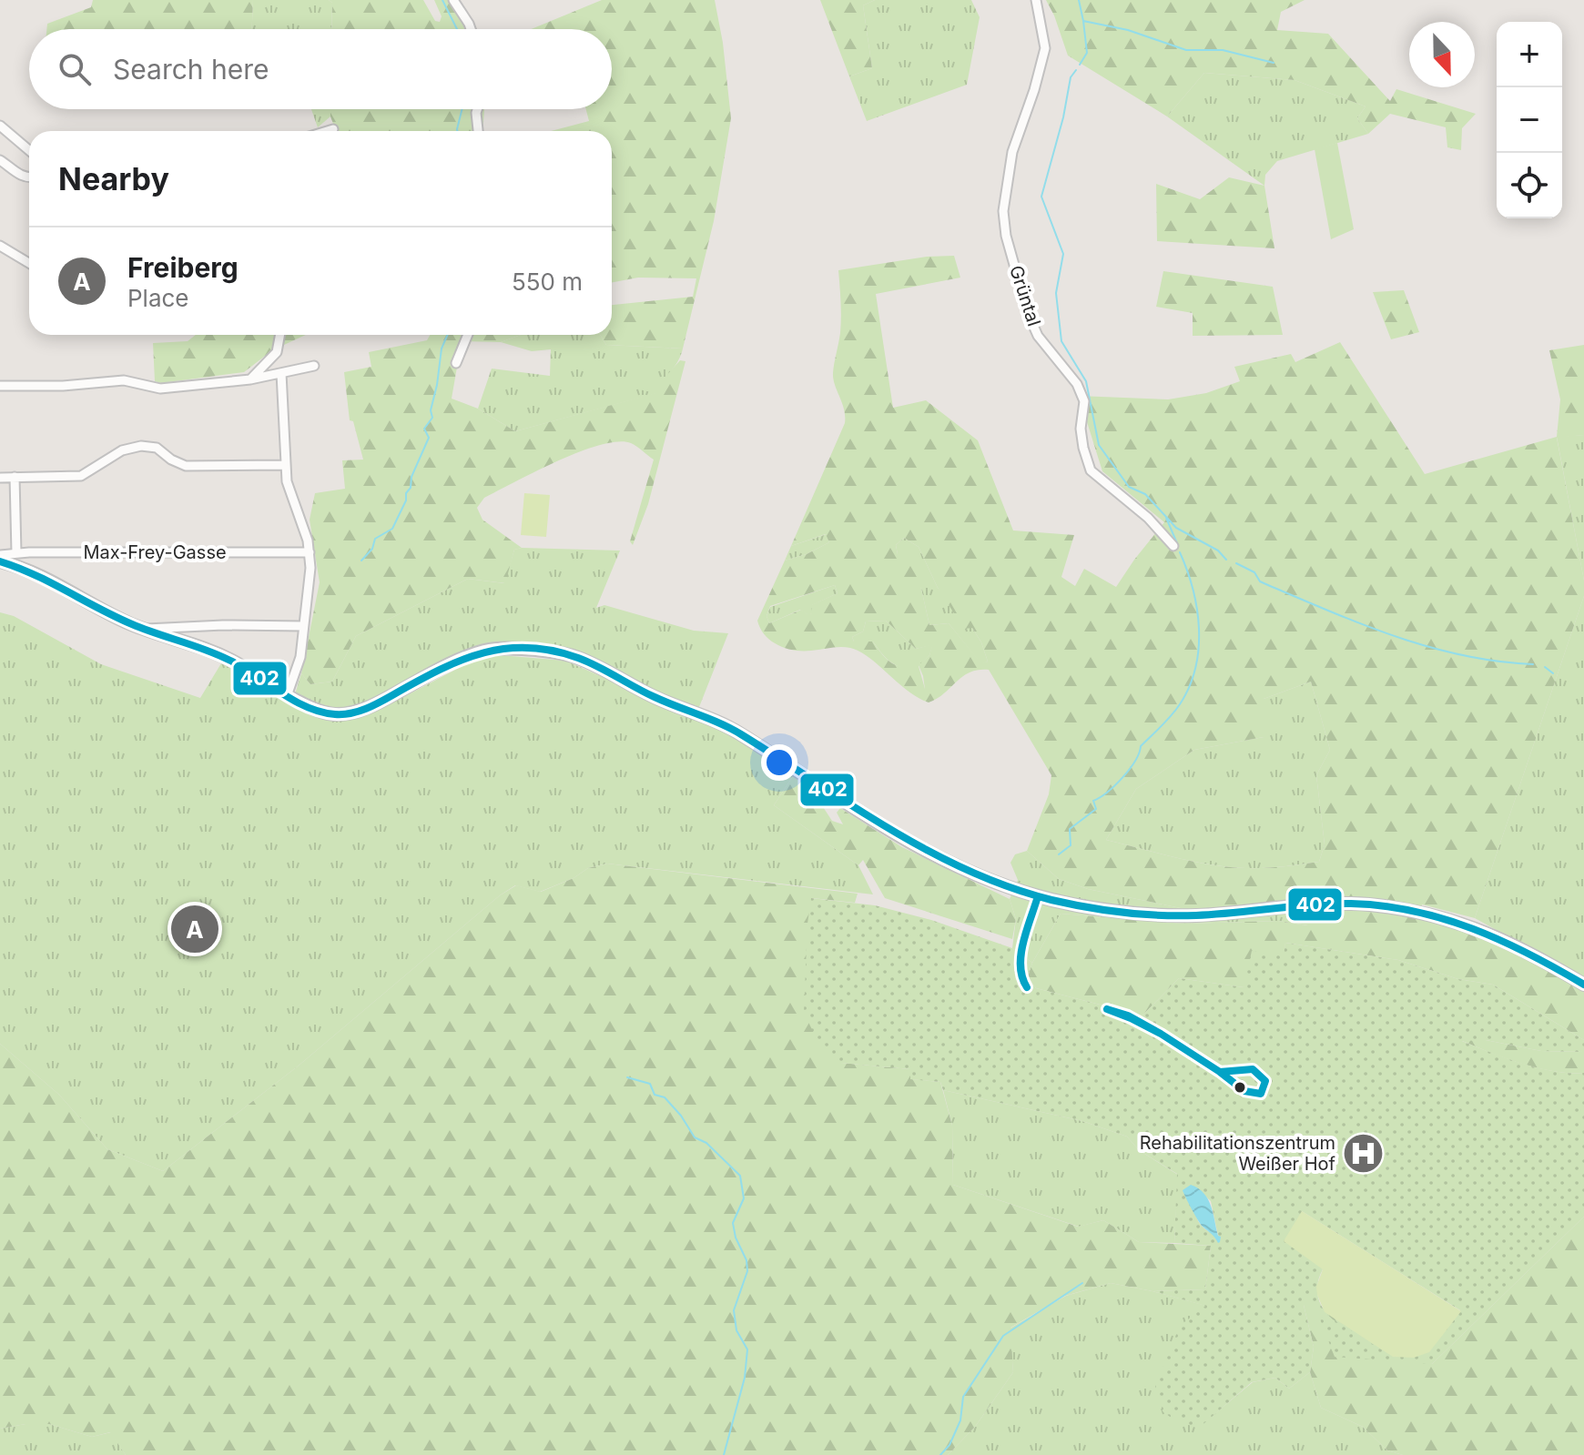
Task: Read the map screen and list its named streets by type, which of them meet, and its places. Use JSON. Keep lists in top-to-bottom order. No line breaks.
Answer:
{"streets":{"street":["Grüntal","Max-Frey-Gasse"]},"places":{"hospital":["Rehabilitationszentrum Weißer Hof"]},"lines":["transit line 402"],"north":"bottom","page":{"map_buttons":["+","−"],"search":"Search here","heading":"Nearby","list":[{"mark":"A","name":"Freiberg","note":"Place","value":"550 m"}],"pins":"A"}}
